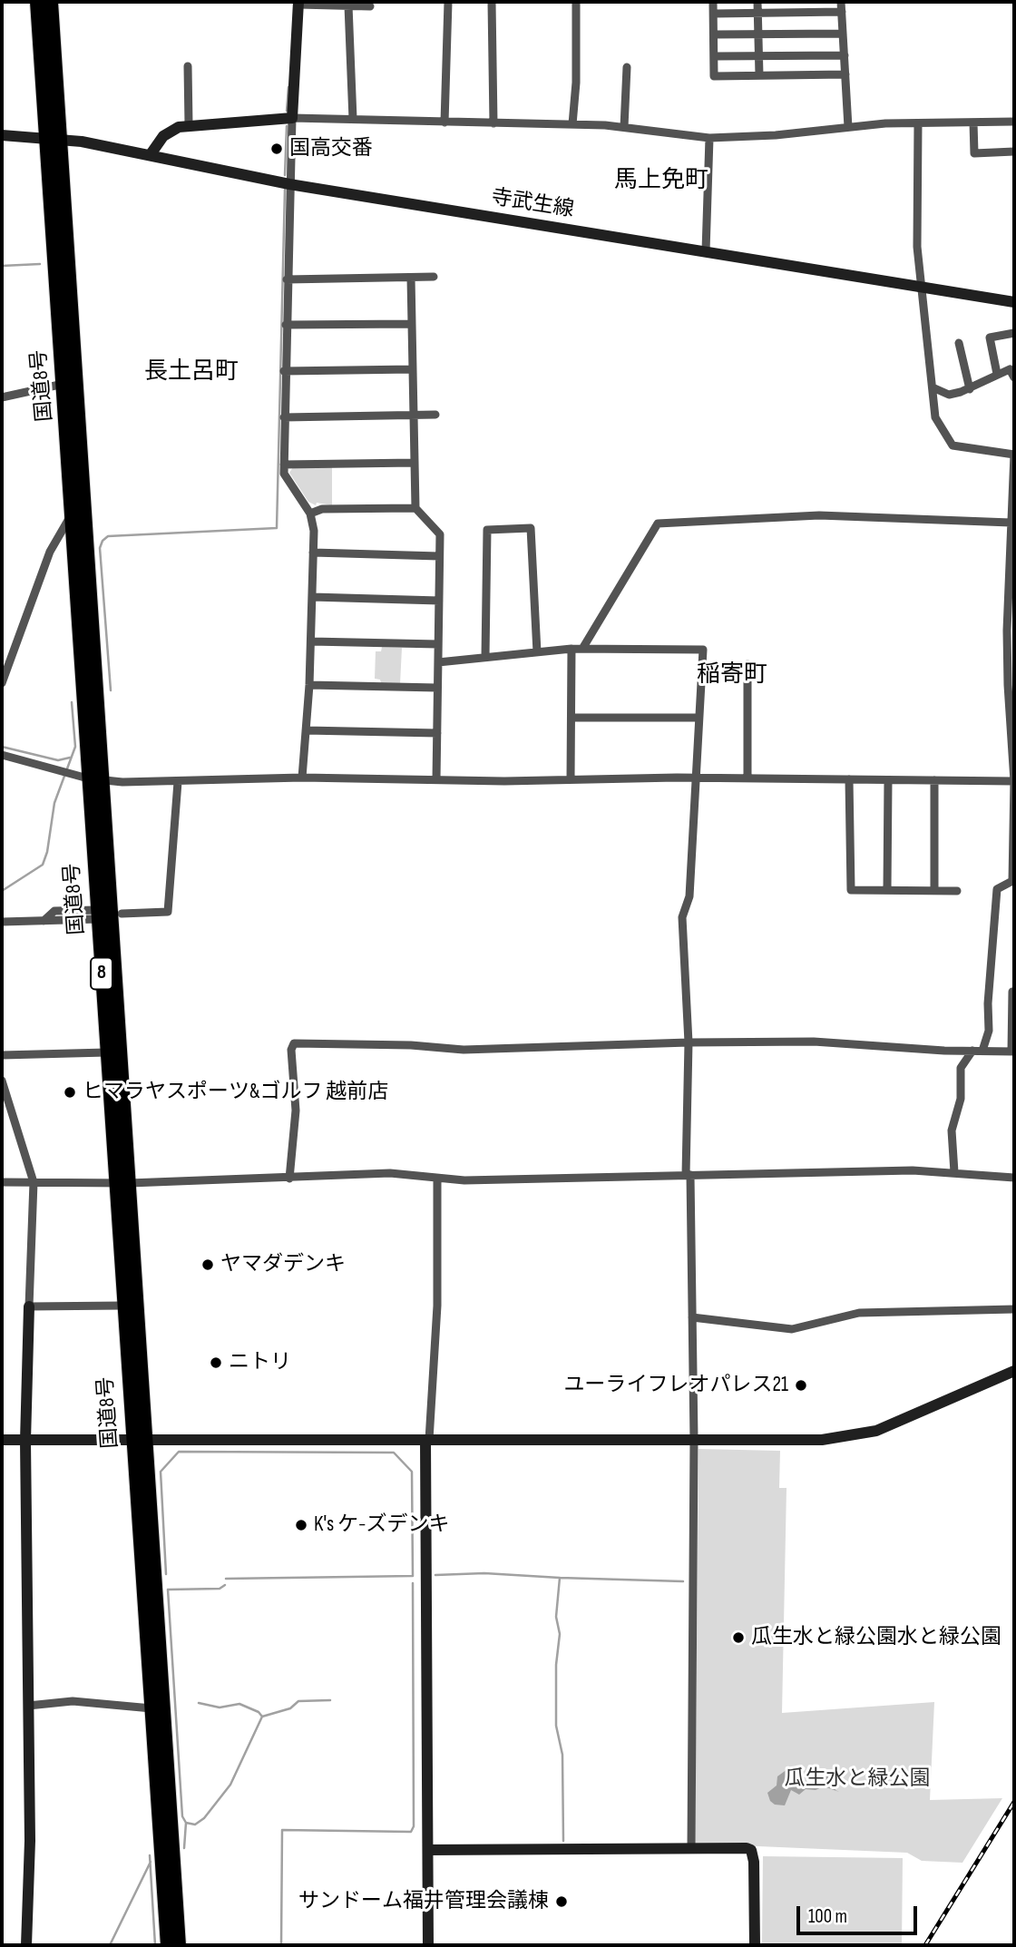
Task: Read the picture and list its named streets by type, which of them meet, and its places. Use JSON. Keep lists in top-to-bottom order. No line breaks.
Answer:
{"streets":{"highway":["国道8号","8"],"street":["寺武生線"]},"crossings":[["寺武生線","国道8号"]],"districts":["馬上免町","長土呂町","稲寄町"],"parks":["瓜生水と緑公園"],"places":["国高交番","ヒマラヤスポーツ&ゴルフ 越前店","ヤマダデンキ","ニトリ","ユーライフレオパレス21","K's ケ-ズデンキ","瓜生水と緑公園水と緑公園","サンドーム福井管理会議棟"],"scale_bar":"100 m"}
